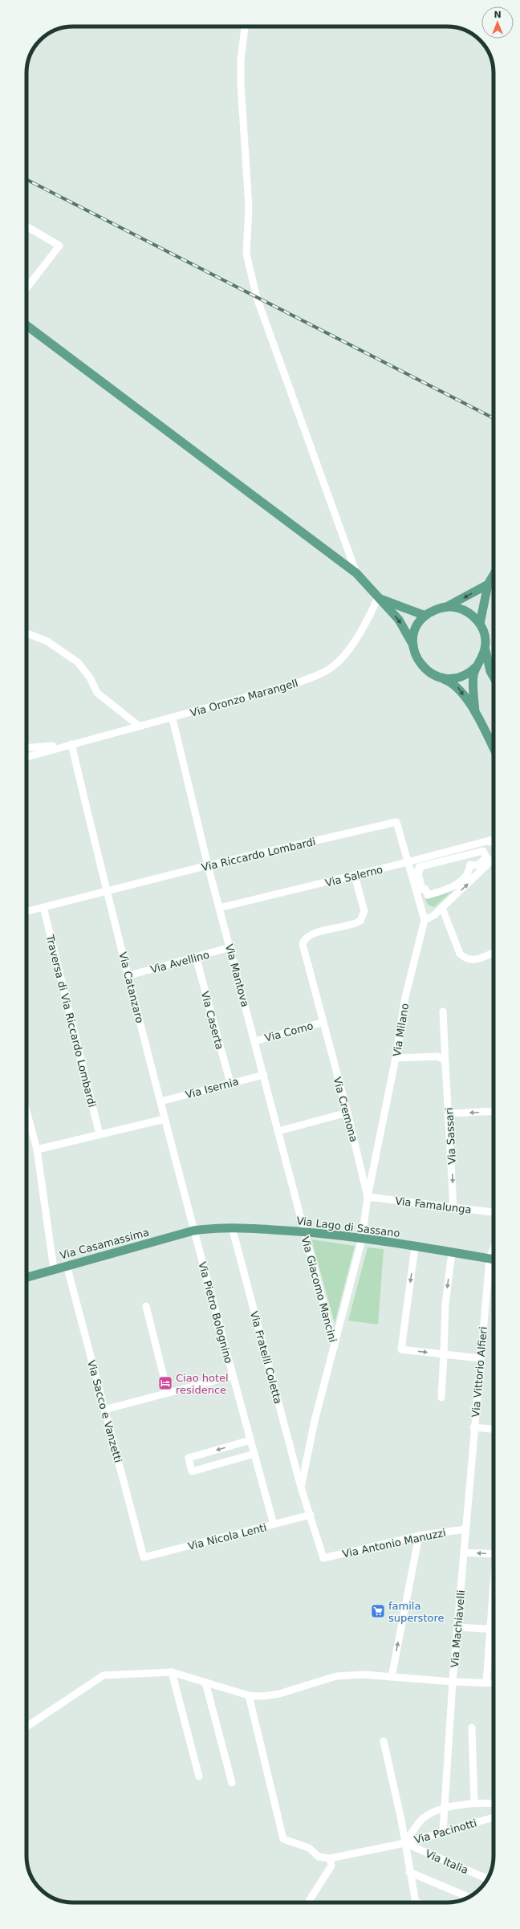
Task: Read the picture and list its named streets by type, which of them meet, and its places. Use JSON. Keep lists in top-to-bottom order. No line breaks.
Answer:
{"streets":{"main road":["Via Lago di Sassano","Via Casamassima"],"street":["Via Oronzo Marangell","Via Riccardo Lombardi","Via Salerno","Via Avellino","Via Mantova","Via Catanzaro","Via Caserta","Traversa di Via Riccardo Lombardi","Via Milano","Via Como","Via Isernia","Via Cremona","Via Sassari","Via Famalunga","Via Giacomo Mancini","Via Pietro Bolognino","Via Fratelli Coletta","Via Vittorio Alfieri","Via Sacco e Vanzetti","Via Nicola Lenti","Via Antonio Manuzzi","Via Machiavelli","Via Pacinotti","Via Italia"]},"crossings":[["Via Oronzo Marangell","Via Mantova"],["Via Oronzo Marangell","Via Catanzaro"],["Via Riccardo Lombardi","Via Salerno"],["Via Riccardo Lombardi","Via Mantova"],["Via Riccardo Lombardi","Via Catanzaro"],["Via Riccardo Lombardi","Traversa di Via Riccardo Lombardi"],["Via Riccardo Lombardi","Via Milano"],["Via Salerno","Via Mantova"],["Via Salerno","Via Cremona"],["Via Avellino","Via Mantova"],["Via Avellino","Via Catanzaro"],["Via Avellino","Via Caserta"],["Via Mantova","Via Como"],["Via Mantova","Via Isernia"],["Via Mantova","Via Lago di Sassano"],["Via Mantova","Via Giacomo Mancini"],["Via Catanzaro","Via Isernia"],["Via Catanzaro","Via Lago di Sassano"],["Via Catanzaro","Via Casamassima"],["Via Catanzaro","Via Pietro Bolognino"],["Via Caserta","Via Isernia"],["Via Milano","Via Cremona"],["Via Milano","Via Famalunga"],["Via Milano","Via Lago di Sassano"],["Via Milano","Via Giacomo Mancini"],["Via Milano","Via Fratelli Coletta"],["Via Como","Via Cremona"],["Via Cremona","Via Famalunga"],["Via Sassari","Via Famalunga"],["Via Lago di Sassano","Via Casamassima"],["Via Lago di Sassano","Via Giacomo Mancini"],["Via Lago di Sassano","Via Pietro Bolognino"],["Via Lago di Sassano","Via Fratelli Coletta"],["Via Casamassima","Via Pietro Bolognino"],["Via Casamassima","Via Sacco e Vanzetti"],["Via Pietro Bolognino","Via Nicola Lenti"],["Via Fratelli Coletta","Via Nicola Lenti"],["Via Fratelli Coletta","Via Antonio Manuzzi"],["Via Vittorio Alfieri","Via Machiavelli"],["Via Sacco e Vanzetti","Via Nicola Lenti"],["Via Antonio Manuzzi","Via Machiavelli"],["Via Machiavelli","Via Pacinotti"],["Via Pacinotti","Via Italia"]],"one_way":["Via Sassari"],"places":{"hotel":["Ciao hotel residence"],"supermarket":["famila superstore"]},"north":"top"}
